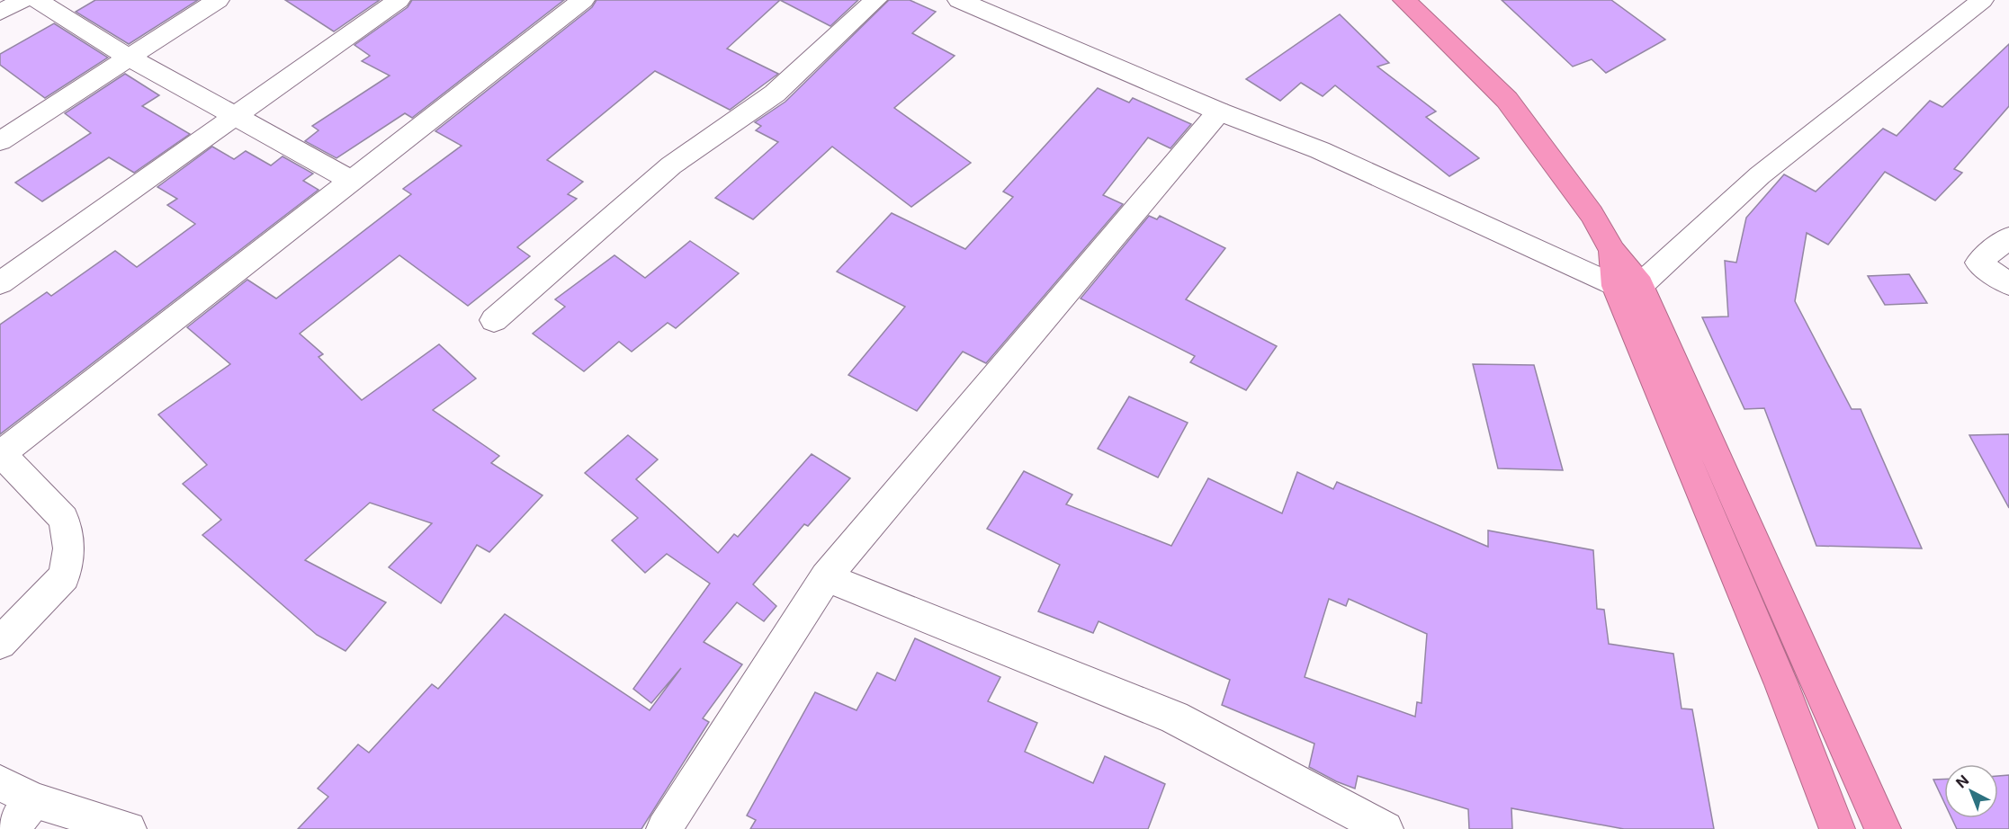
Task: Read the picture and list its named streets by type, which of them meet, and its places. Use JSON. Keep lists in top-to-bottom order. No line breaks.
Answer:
{"north":"top left"}
